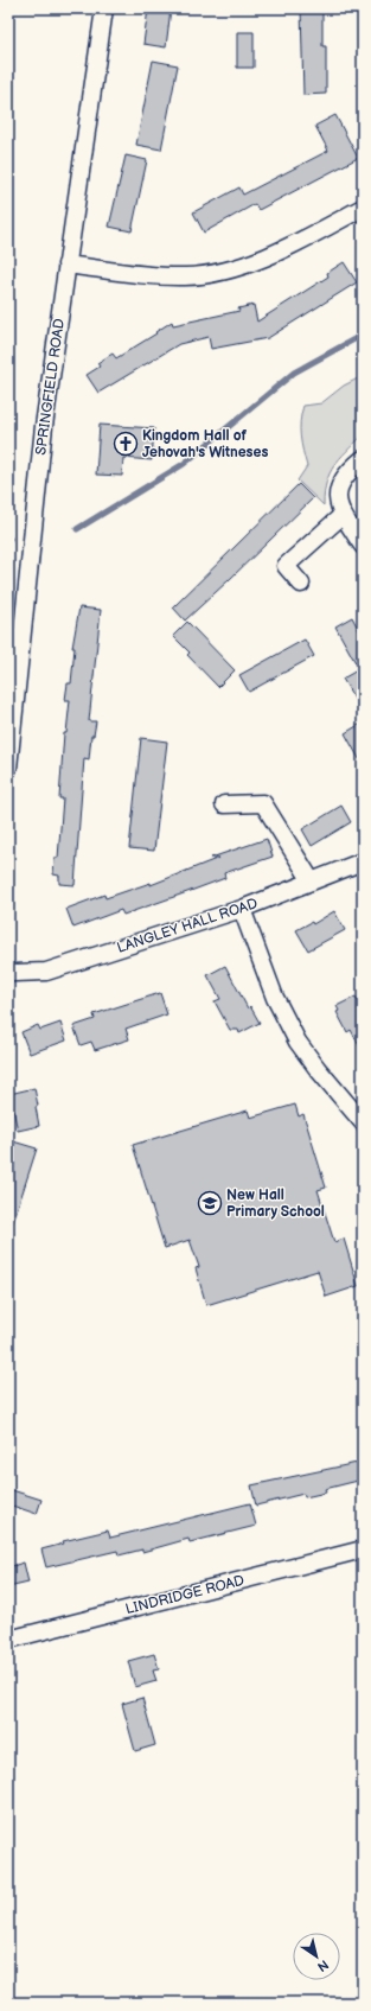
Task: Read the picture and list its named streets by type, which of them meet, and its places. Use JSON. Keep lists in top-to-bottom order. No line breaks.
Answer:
{"streets":{"street":["SPRINGFIELD ROAD","LANGLEY HALL ROAD","LINDRIDGE ROAD"]},"places":{"church":["Kingdom Hall of Jehovah's Witneses"],"school or university":["New Hall Primary School"]},"north":"bottom right"}
